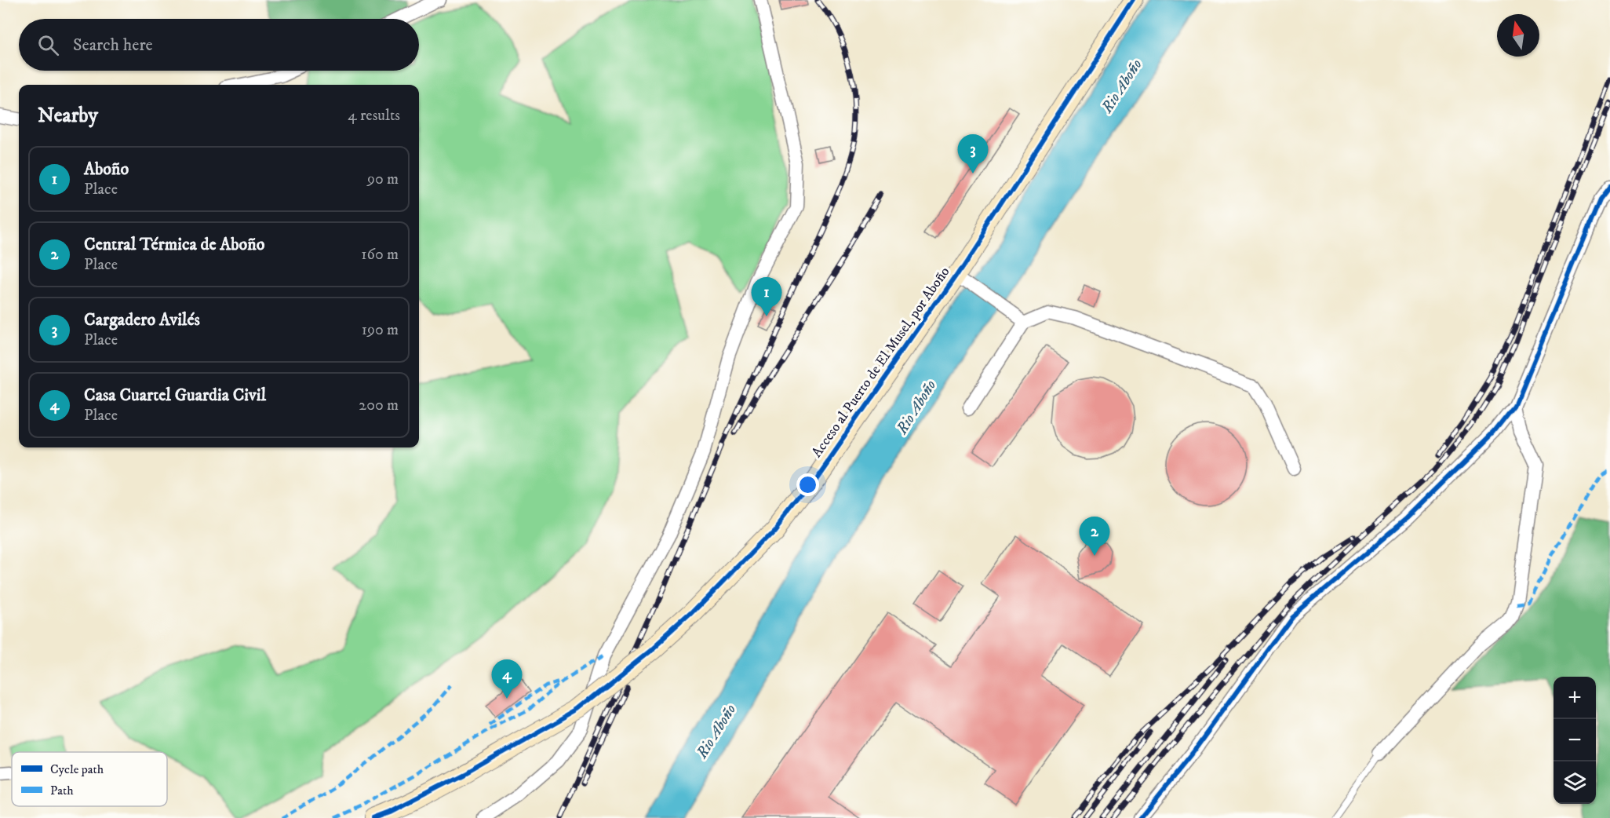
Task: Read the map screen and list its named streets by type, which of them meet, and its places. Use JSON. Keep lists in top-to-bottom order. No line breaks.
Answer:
{"streets":{"street":["Acceso al Puerto de El Musel, por Aboño"]},"water":["Rio Aboño"],"legend":["Cycle path","Path"],"north":"top","page":{"search":"Search here","heading":["Nearby","4 results"],"pins":["3","1","2","4"],"list":[{"mark":"1","name":"Aboño","note":"Place","value":"90 m"},{"mark":"2","name":"Central Térmica de Aboño","note":"Place","value":"160 m"},{"mark":"3","name":"Cargadero Avilés","note":"Place","value":"190 m"},{"mark":"4","name":"Casa Cuartel Guardia Civil","note":"Place","value":"200 m"}],"map_buttons":["+","−"]}}
